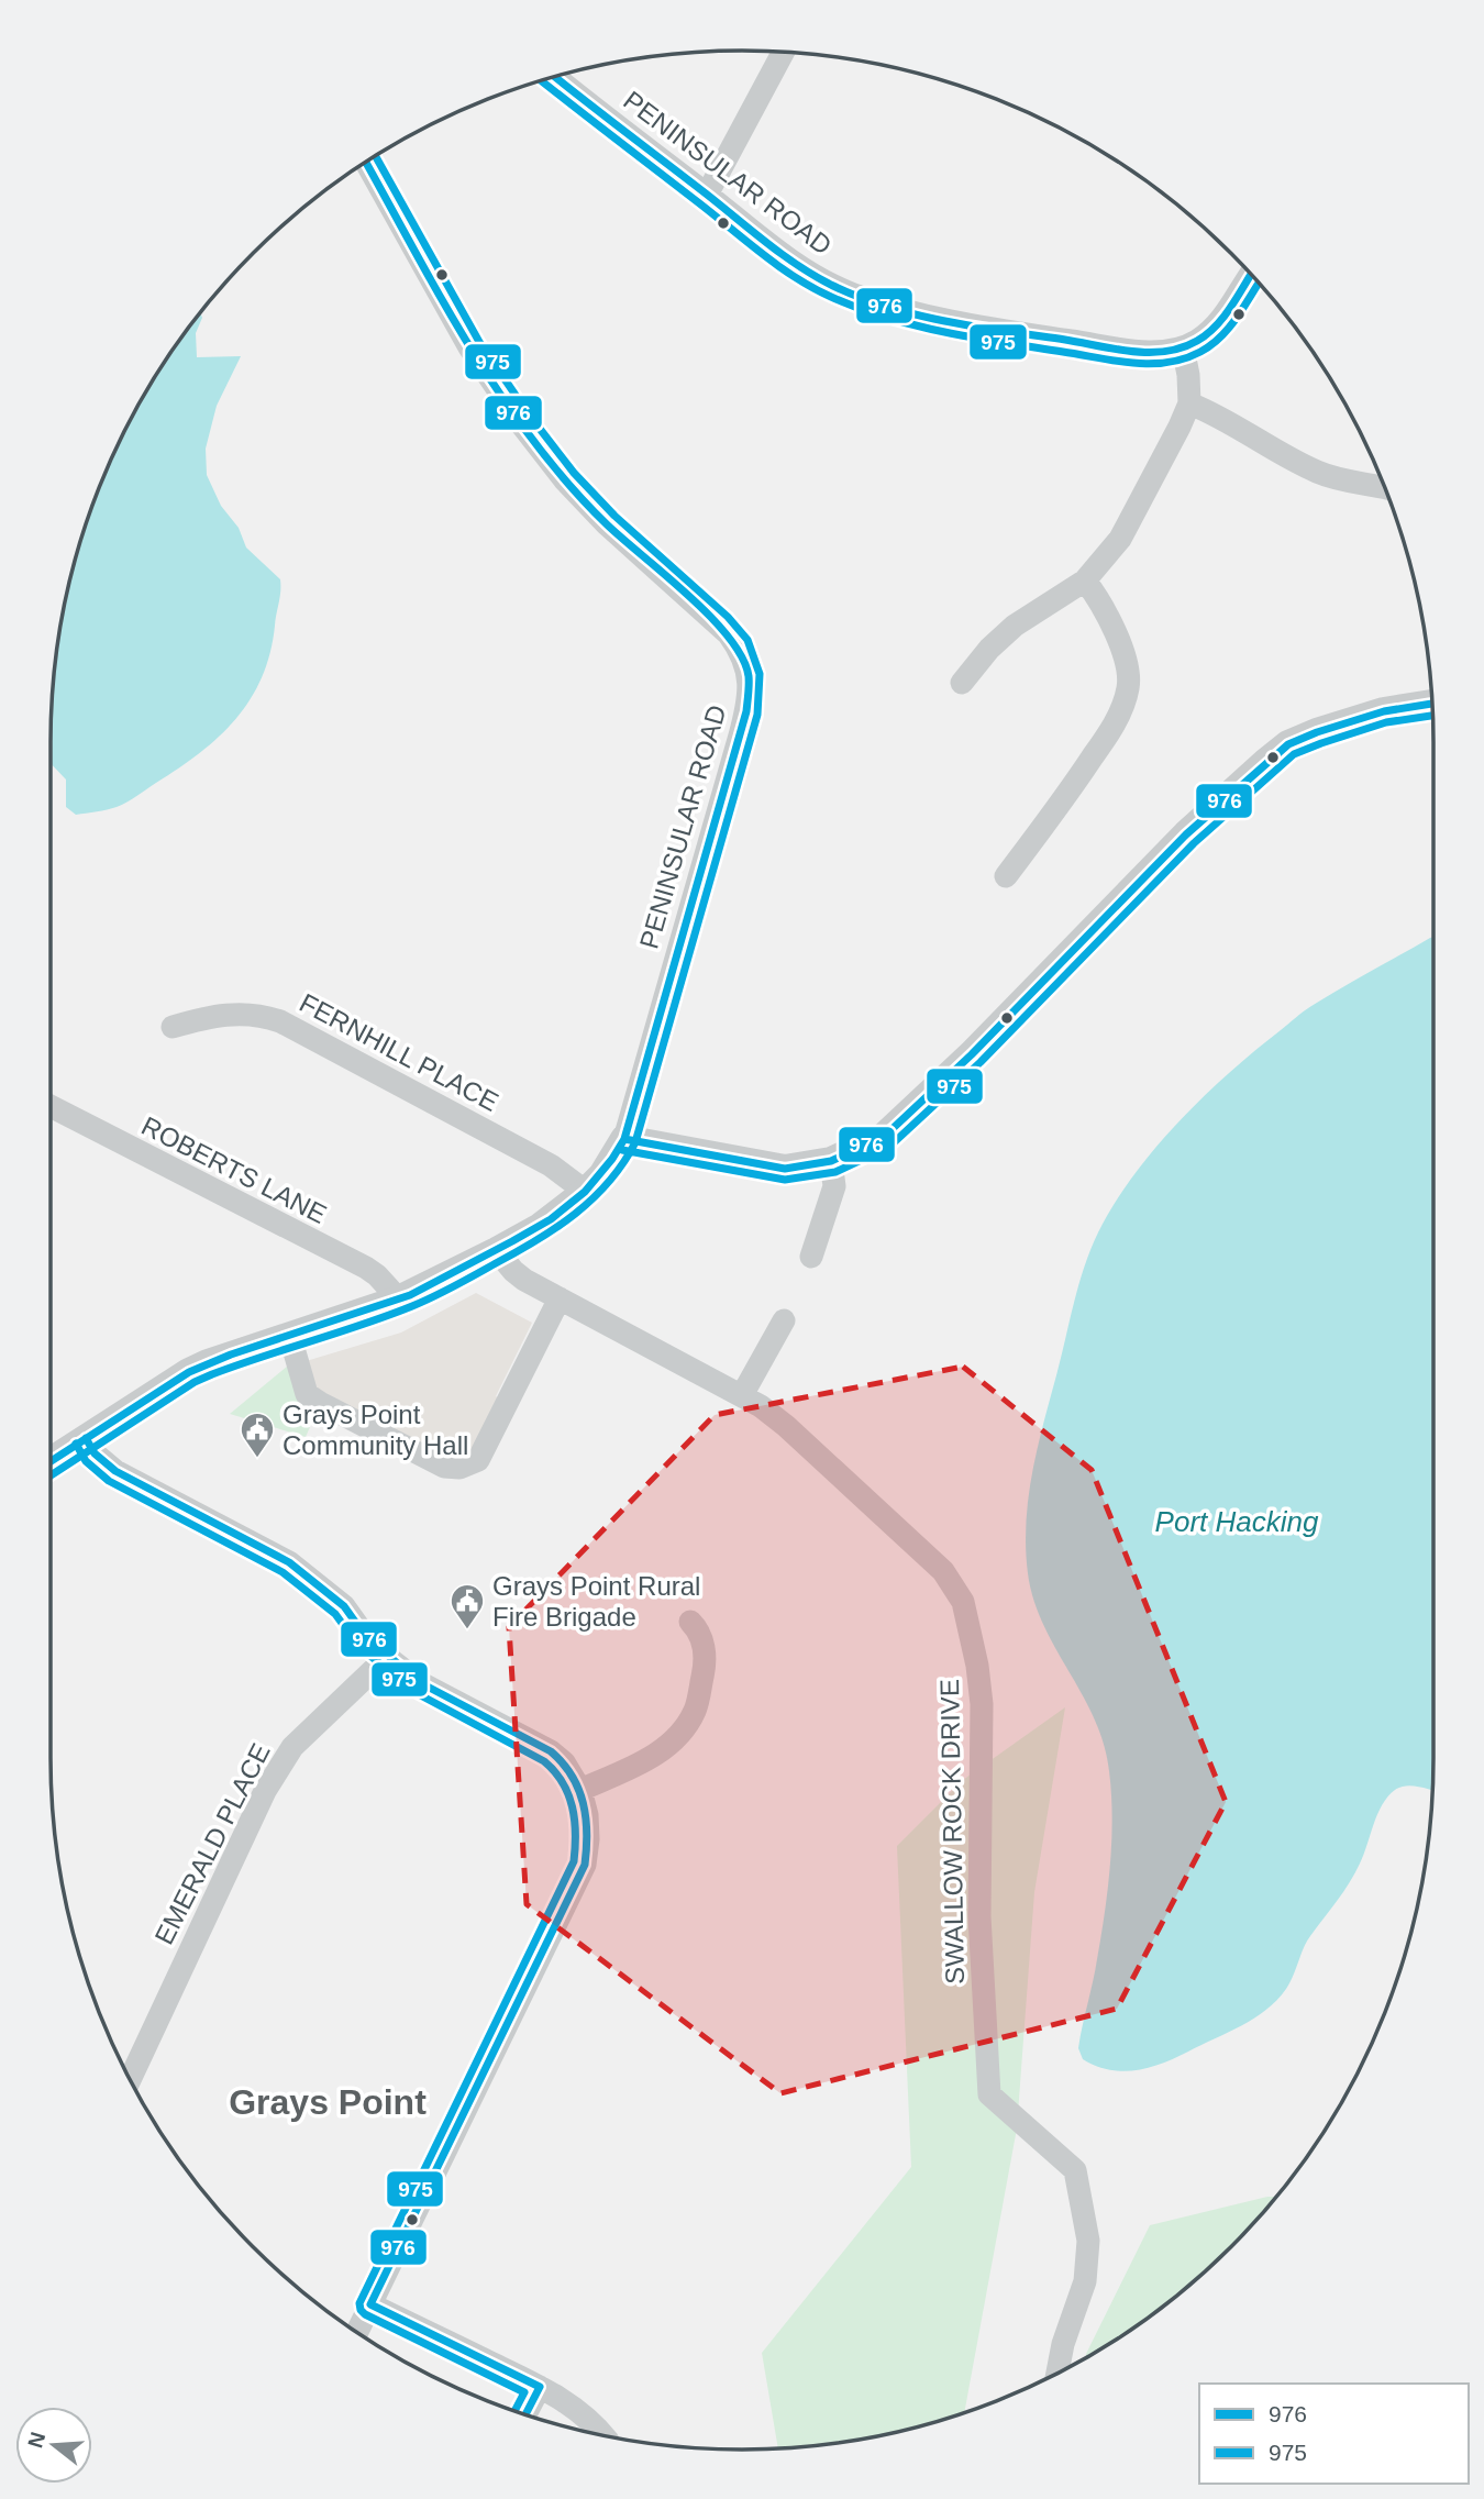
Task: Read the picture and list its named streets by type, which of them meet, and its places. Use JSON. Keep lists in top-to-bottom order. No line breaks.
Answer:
{"streets":{"street":["PENINSULAR ROAD","FERNHILL PLACE","ROBERTS LANE","SWALLOW ROCK DRIVE","EMERALD PLACE"]},"districts":["Grays Point"],"water":["Port Hacking"],"places":{"public building":["Grays Point Community Hall","Grays Point Rural Fire Brigade"]},"lines":["transit line 976","transit line 975"],"legend":["976","975"],"north":"left"}
